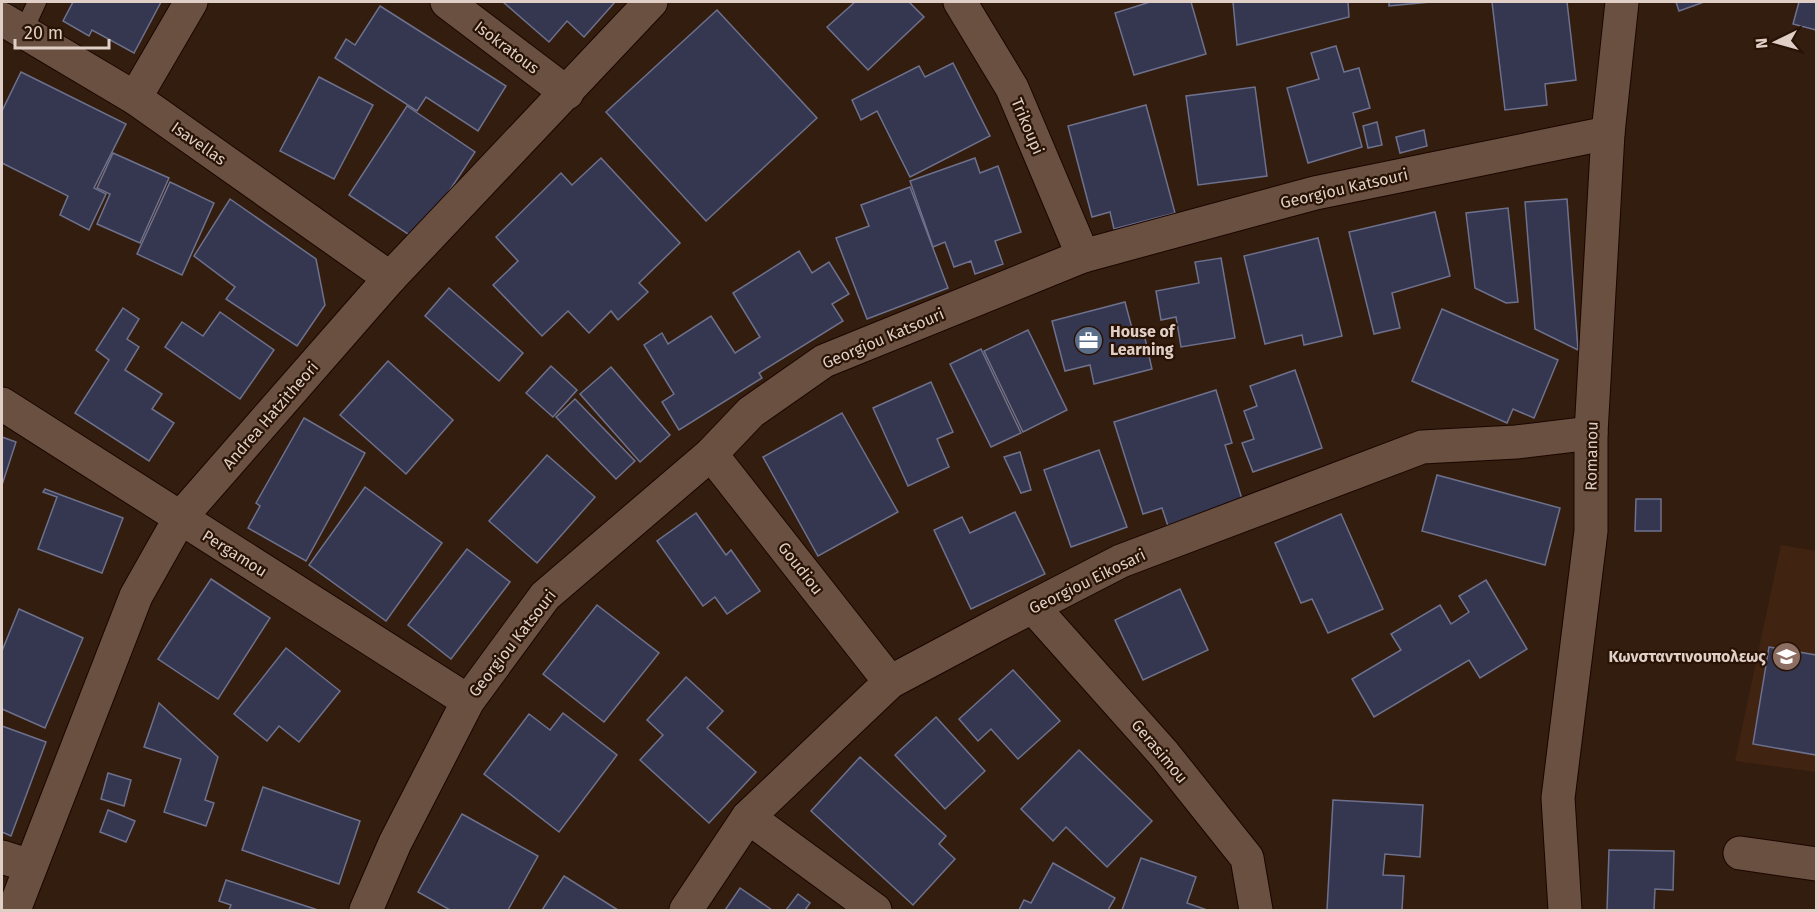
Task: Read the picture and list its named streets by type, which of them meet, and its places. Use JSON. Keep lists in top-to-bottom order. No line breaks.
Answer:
{"streets":{"street":["Isokratous","Trikoupi","Isavellas","Georgiou Katsouri","Andrea Hatzitheori","Romanou","Pergamou","Goudiou","Georgiou Eikosari","Gerasimou"]},"crossings":[["Isokratous","Andrea Hatzitheori"],["Trikoupi","Georgiou Katsouri"],["Isavellas","Andrea Hatzitheori"],["Georgiou Katsouri","Romanou"],["Georgiou Katsouri","Pergamou"],["Georgiou Katsouri","Goudiou"],["Andrea Hatzitheori","Pergamou"],["Romanou","Georgiou Eikosari"],["Goudiou","Georgiou Eikosari"],["Georgiou Eikosari","Gerasimou"]],"places":{"office":["House of Learning"],"school or university":["Κωνσταντινουπολεως"]},"scale_bar":"20 m","north":"left"}
